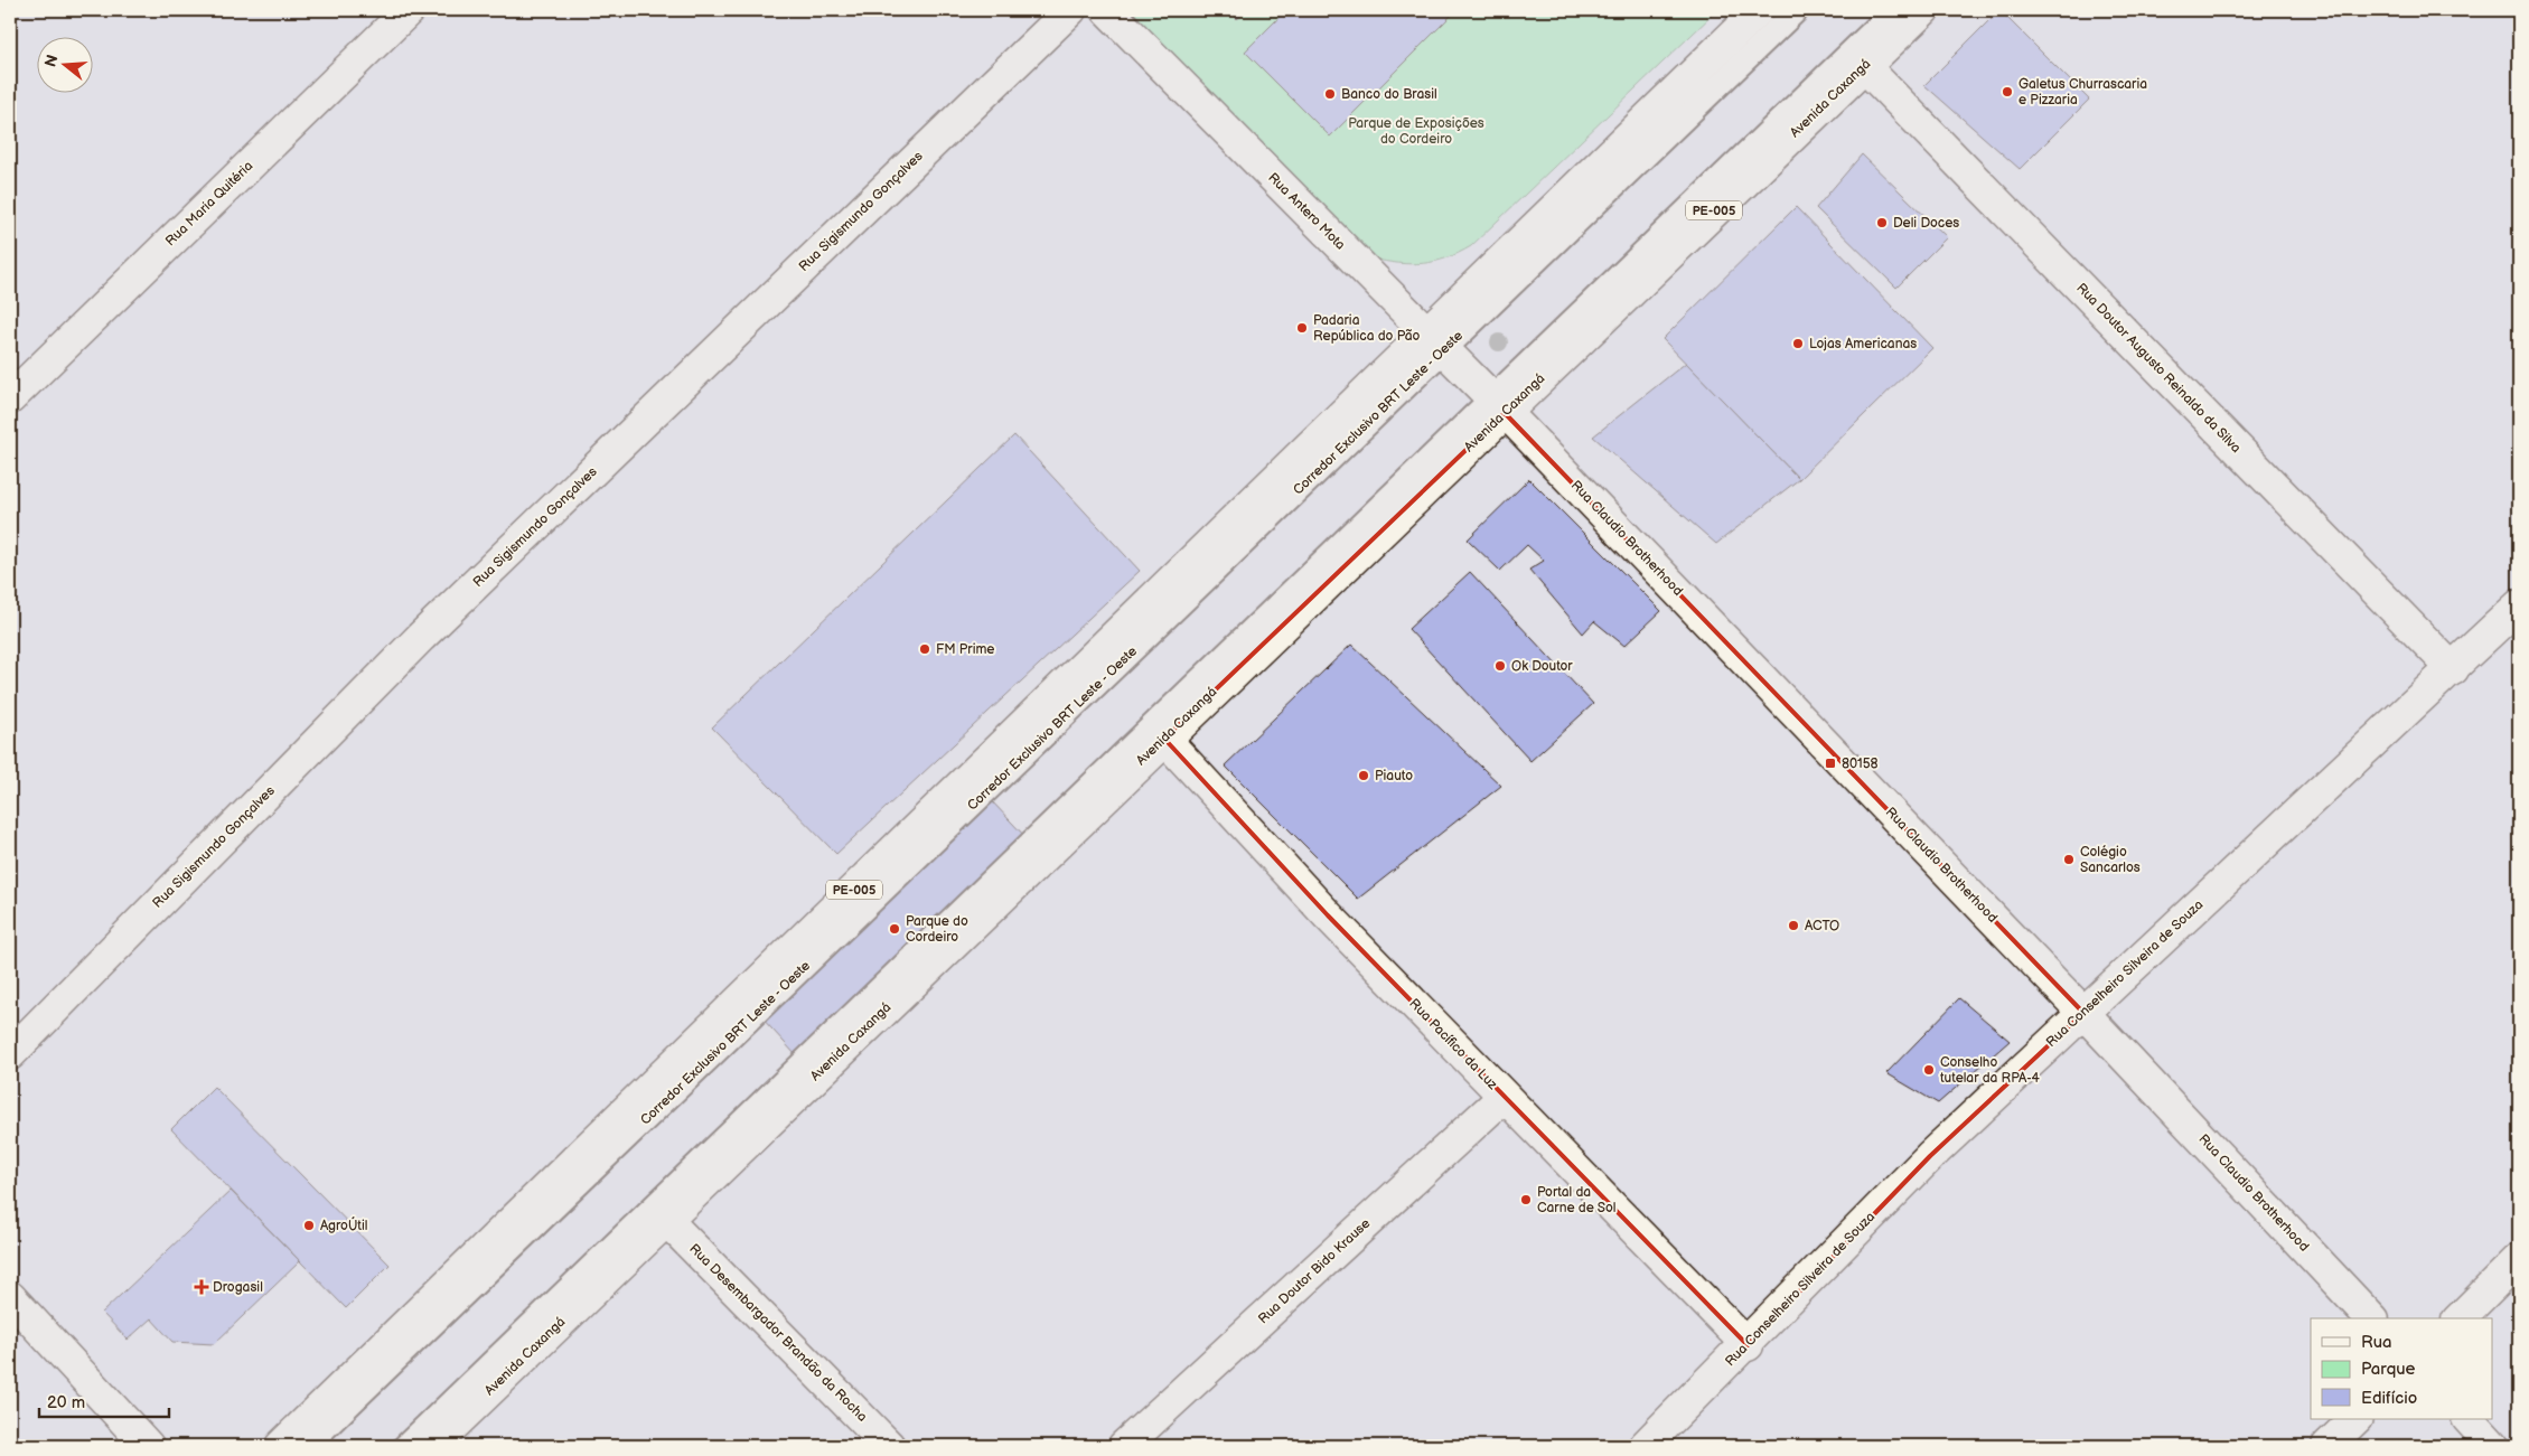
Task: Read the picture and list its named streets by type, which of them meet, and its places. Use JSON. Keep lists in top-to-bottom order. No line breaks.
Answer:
{"streets":{"street":["Avenida Caxangá","Rua Maria Quitéria","PE-005","Rua Sigismundo Gonçalves","Rua Antero Mota","Rua Doutor Augusto Reinaldo da Silva","Rua Claudio Brotherhood","Rua Conselheiro Silveira de Souza","Rua Pacífico da Luz","Rua Doutor Bido Krause","Rua Desembargador Brandão da Rocha"],"lane":["Corredor Exclusivo BRT Leste - Oeste"]},"crossings":[["Avenida Caxangá","Rua Antero Mota"],["Avenida Caxangá","Rua Doutor Augusto Reinaldo da Silva"],["Avenida Caxangá","Rua Claudio Brotherhood"],["Avenida Caxangá","Rua Pacífico da Luz"],["Avenida Caxangá","Rua Desembargador Brandão da Rocha"],["PE-005","Rua Antero Mota"],["PE-005","Corredor Exclusivo BRT Leste - Oeste"],["Rua Antero Mota","Corredor Exclusivo BRT Leste - Oeste"],["Rua Antero Mota","Rua Claudio Brotherhood"],["Rua Doutor Augusto Reinaldo da Silva","Rua Conselheiro Silveira de Souza"],["Rua Claudio Brotherhood","Rua Conselheiro Silveira de Souza"],["Rua Conselheiro Silveira de Souza","Rua Pacífico da Luz"],["Rua Pacífico da Luz","Rua Doutor Bido Krause"]],"parks":["Parque de Exposições do Cordeiro"],"places":{"other":["Galetus Churrascaria e Pizzaria","Banco do Brasil","Deli Doces","Padaria República do Pão","Lojas Americanas","FM Prime","Ok Doutor","Piauto","Colégio Sancarlos","ACTO","Parque do Cordeiro","Conselho tutelar da RPA-4","Portal da Carne de Sol","AgroÚtil"],"transit":["80158"],"health":["Drogasil"]},"legend":["Rua","Parque","Edifício"],"scale_bar":"20 m","north":"left"}
